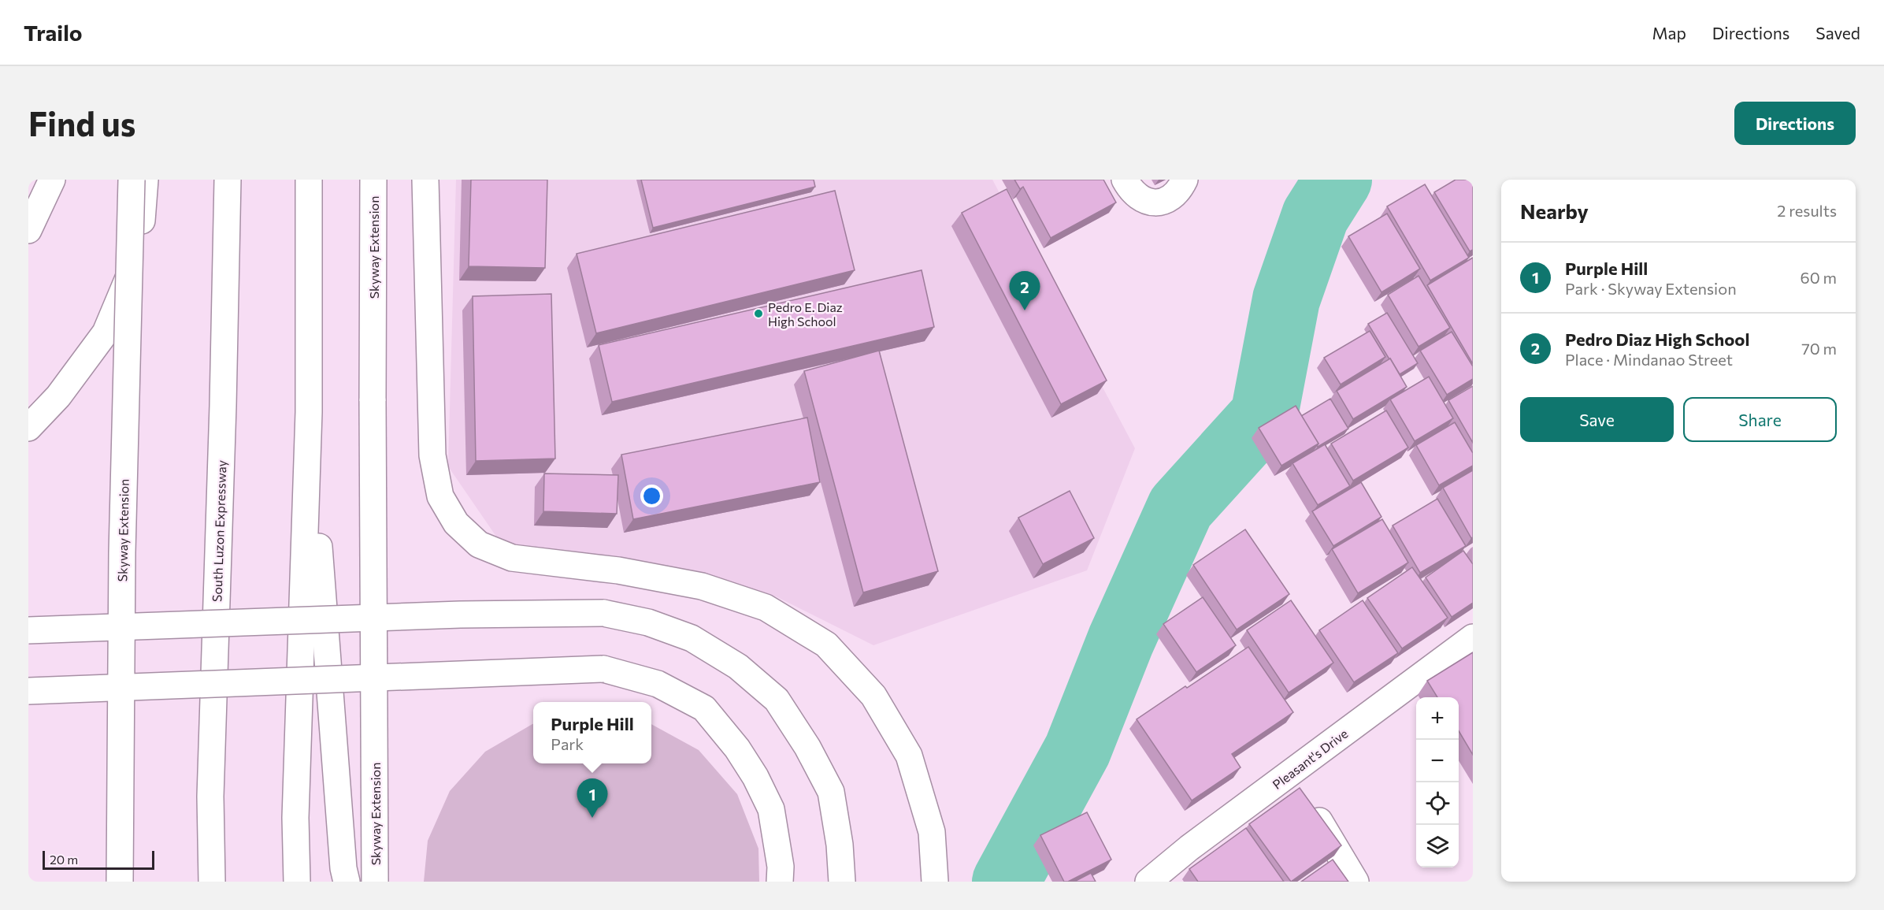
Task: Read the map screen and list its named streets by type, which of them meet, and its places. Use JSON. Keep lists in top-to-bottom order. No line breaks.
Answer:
{"streets":{"main road":["Skyway Extension","South Luzon Expressway","Pleasant's Drive"]},"places":["Pedro E. Diaz High School"],"scale_bar":"20 m","page":{"header":"Trailo","nav":["Map","Directions","Saved"],"buttons":["Directions",["Save","Share"]],"title":"Find us","heading":["Nearby","2 results"],"list":[{"mark":"1","name":"Purple Hill","note":"Park · Skyway Extension","value":"60 m"},{"mark":"2","name":"Pedro Diaz High School","note":"Place · Mindanao Street","value":"70 m"}],"pins":["2","1"],"map_buttons":["+","−"],"popup":["Purple Hill","Park"],"scale":"20 m"}}
